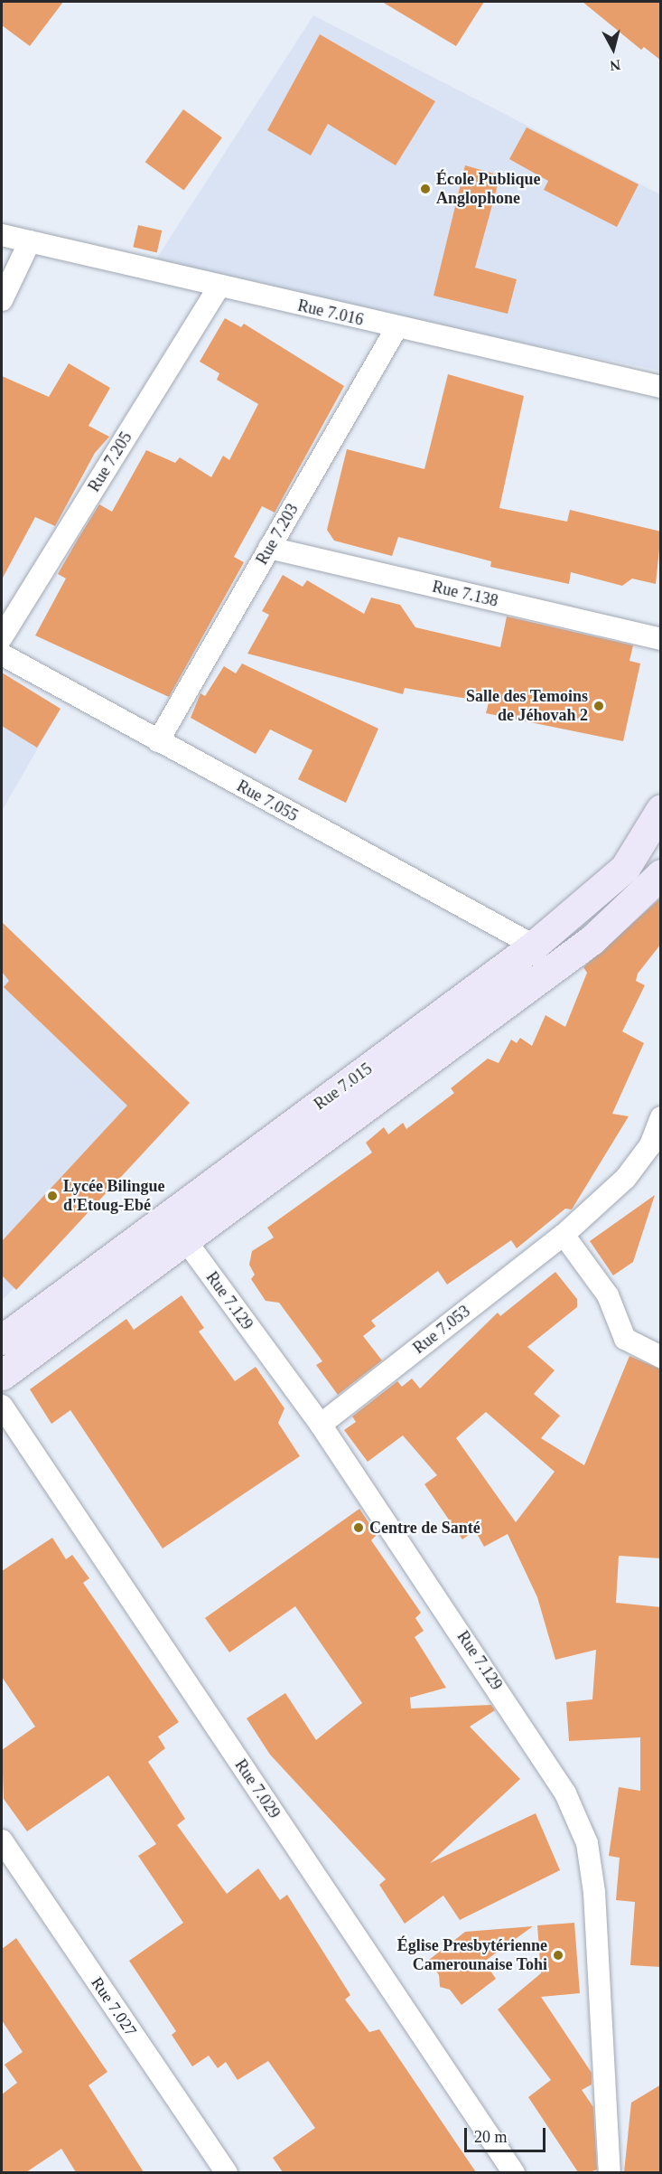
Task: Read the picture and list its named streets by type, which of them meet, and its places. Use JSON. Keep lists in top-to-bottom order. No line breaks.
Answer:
{"streets":{"main road":["Rue 7.015"],"street":["Rue 7.016","Rue 7.205","Rue 7.203","Rue 7.138","Rue 7.055","Rue 7.129","Rue 7.053","Rue 7.029","Rue 7.027"]},"crossings":[["Rue 7.016","Rue 7.205"],["Rue 7.016","Rue 7.203"],["Rue 7.203","Rue 7.138"],["Rue 7.203","Rue 7.055"],["Rue 7.055","Rue 7.015"],["Rue 7.015","Rue 7.129"],["Rue 7.129","Rue 7.053"]],"places":["École Publique Anglophone","Salle des Temoins de Jéhovah 2","Lycée Bilingue d'Etoug-Ebé","Centre de Santé","Église Presbytérienne Camerounaise Tohi"],"scale_bar":"20 m","north":"bottom"}
